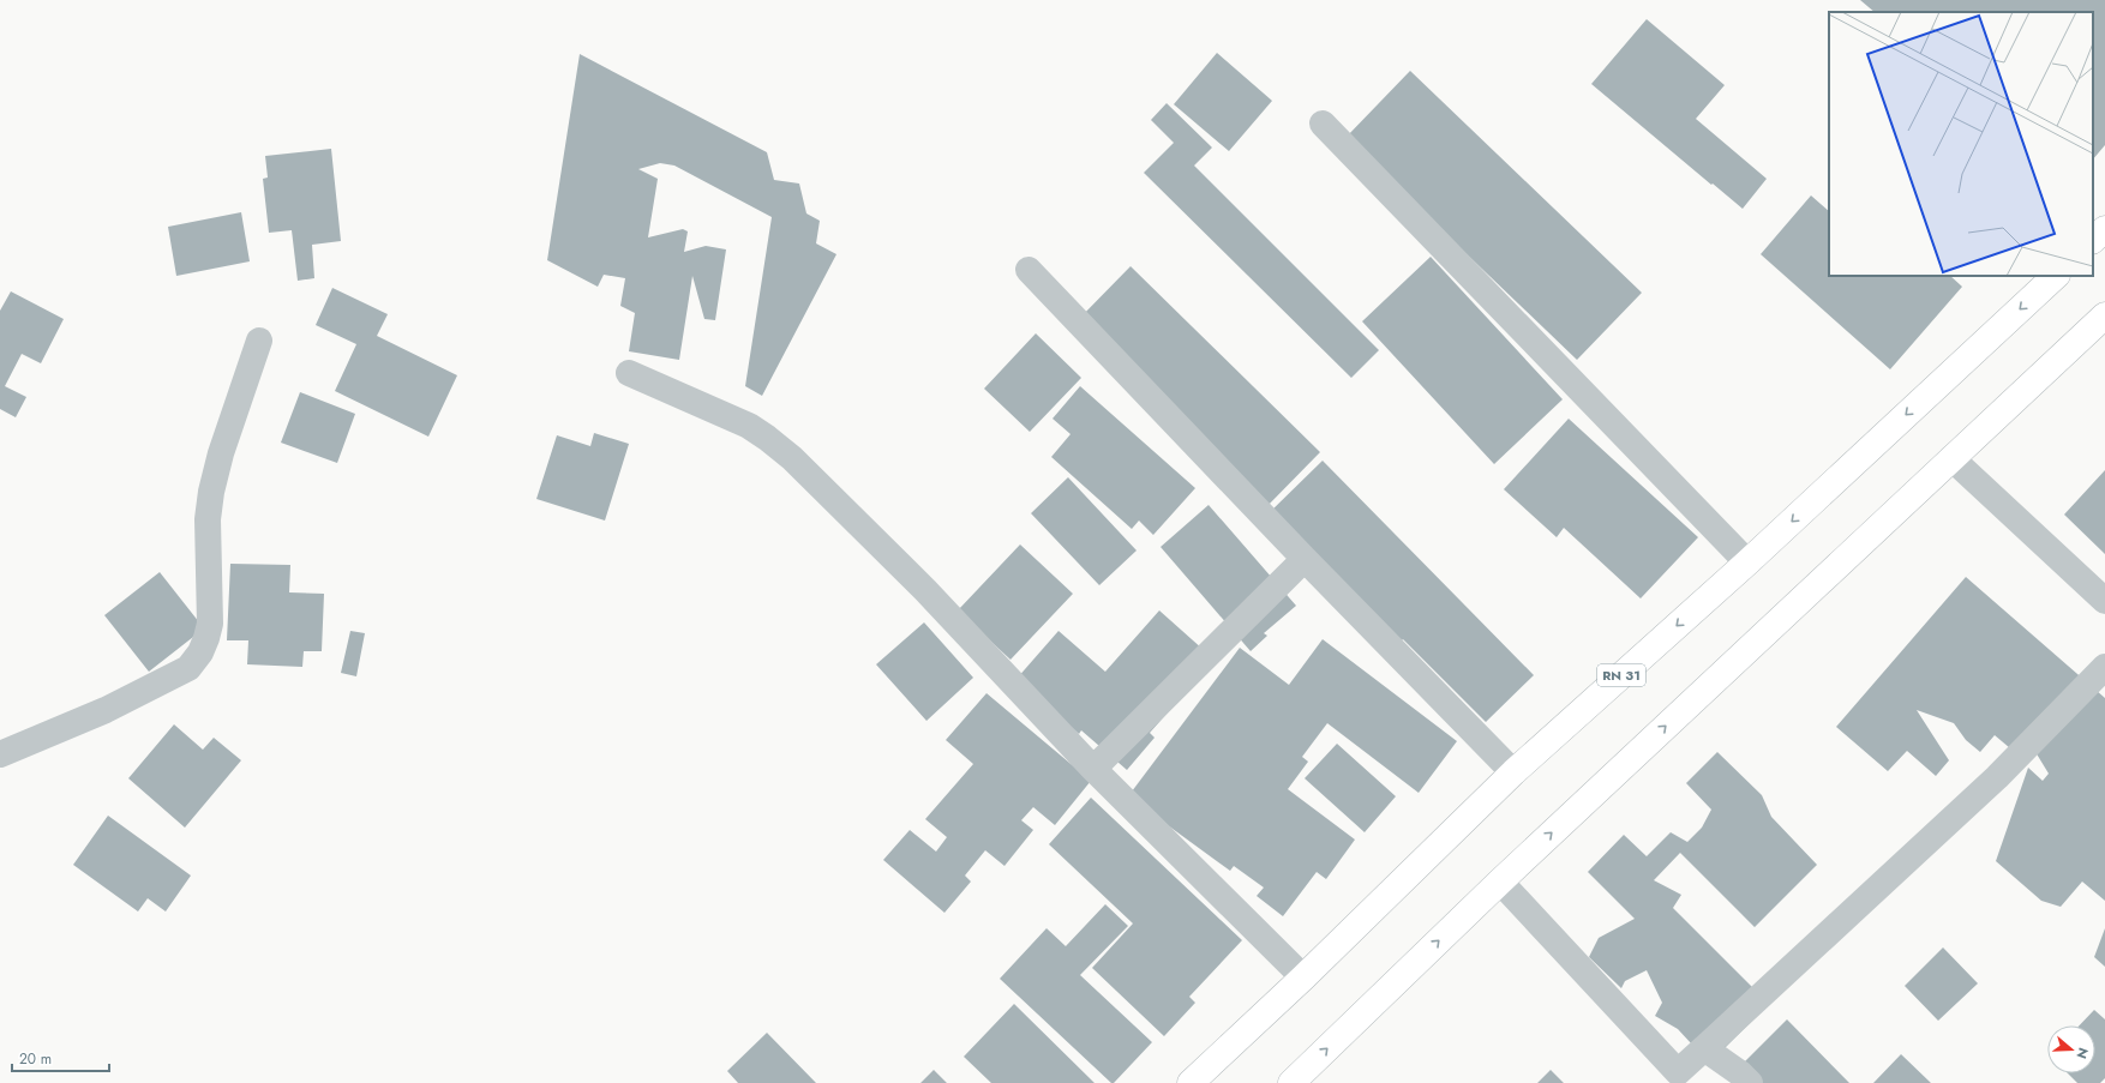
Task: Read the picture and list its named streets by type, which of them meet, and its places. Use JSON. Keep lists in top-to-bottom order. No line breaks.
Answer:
{"streets":{"highway":["RN 31"]},"scale_bar":"20 m","north":"right"}
